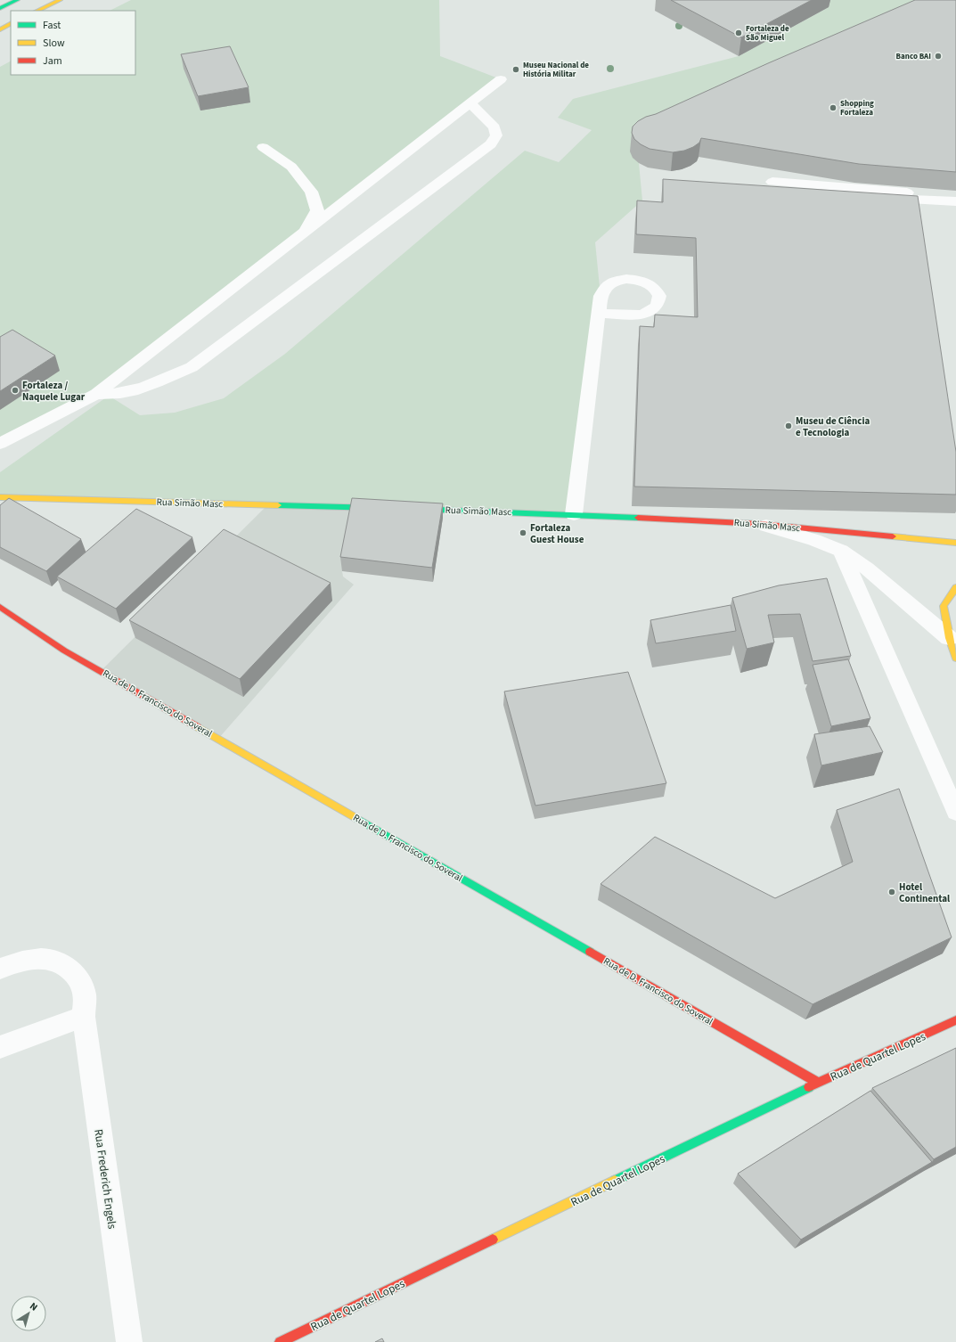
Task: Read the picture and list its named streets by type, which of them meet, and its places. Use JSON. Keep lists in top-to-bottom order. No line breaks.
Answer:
{"streets":{"street":["Rua Simão Masc","Rua de D. Francisco do Soveral","Rua de Quartel Lopes","Rua Frederich Engels"]},"crossings":[["Rua de D. Francisco do Soveral","Rua de Quartel Lopes"]],"places":["Fortaleza de São Miguel","Banco BAI","Museu Nacional de História Militar","Shopping Fortaleza","Fortaleza / Naquele Lugar","Museu de Ciência e Tecnologia","Fortaleza Guest House","Hotel Continental"],"legend":["Fast","Slow","Jam"],"north":"top right"}
